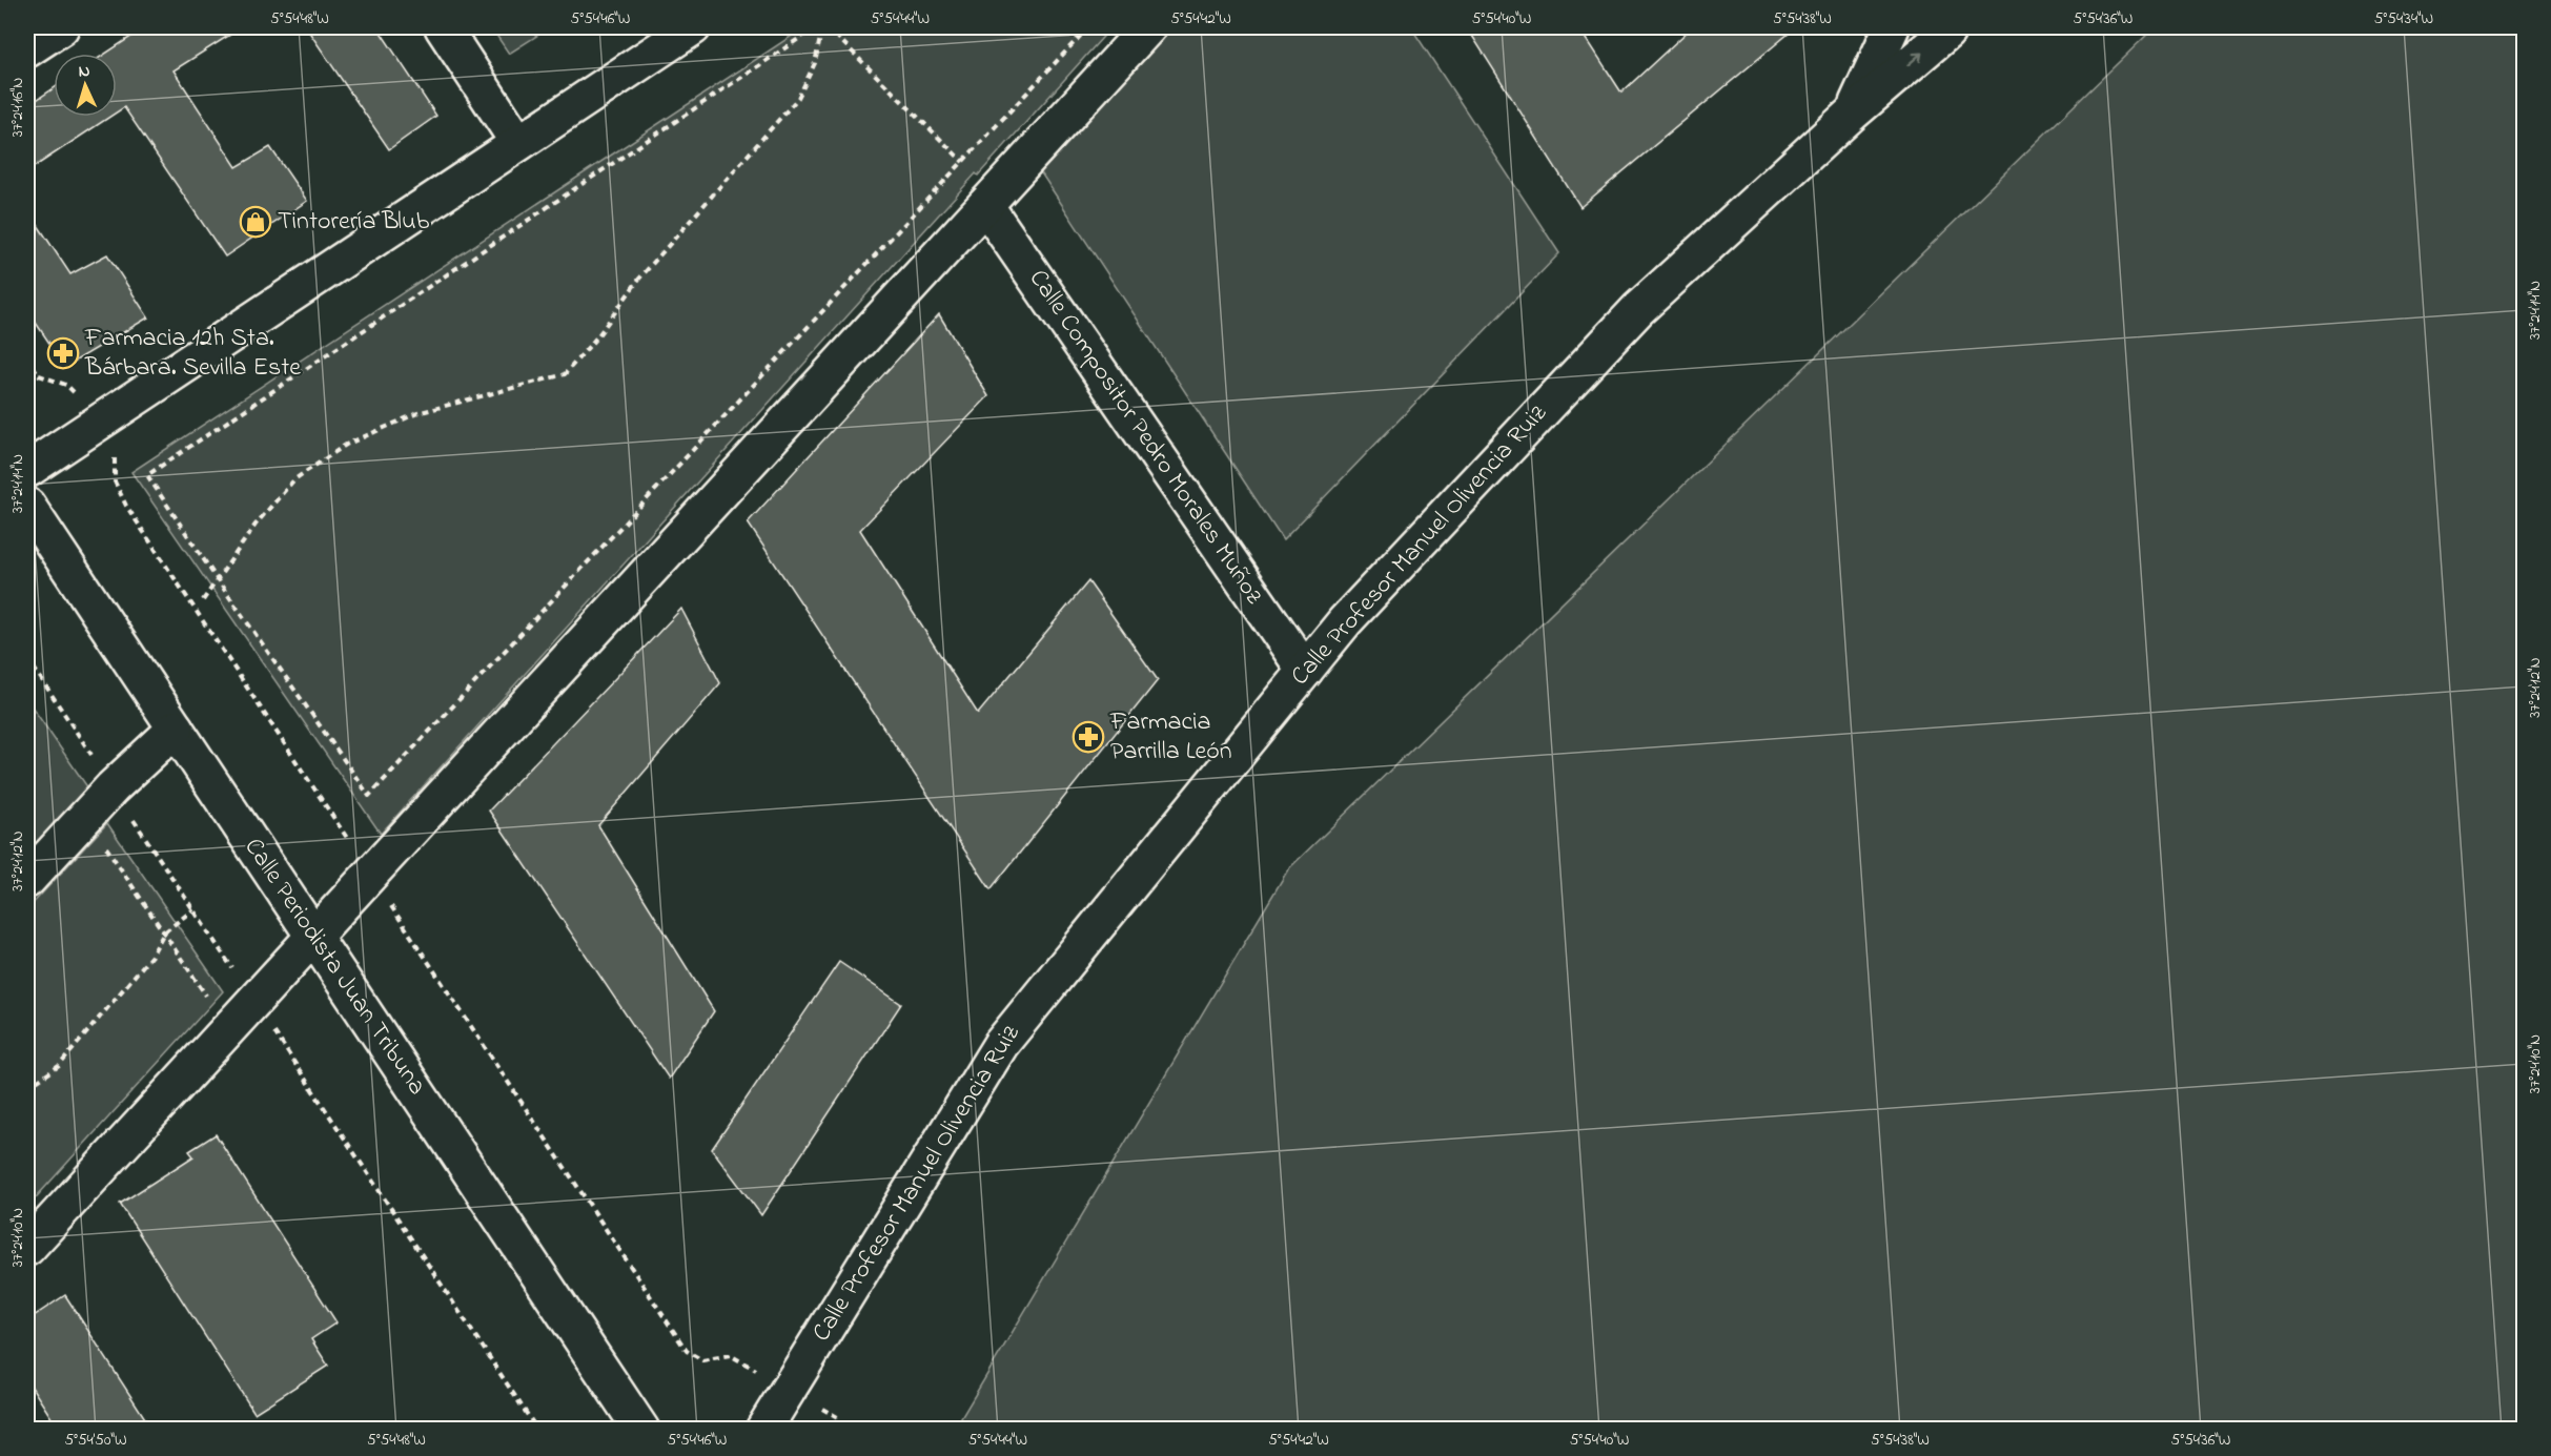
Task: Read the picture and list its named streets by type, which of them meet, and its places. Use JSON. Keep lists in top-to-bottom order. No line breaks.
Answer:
{"streets":{"street":["Calle Compositor Pedro Morales Muñoz","Calle Profesor Manuel Olivencia Ruiz","Calle Periodista Juan Tribuna"]},"crossings":[["Calle Compositor Pedro Morales Muñoz","Calle Profesor Manuel Olivencia Ruiz"]],"places":{"shop":["Tintorería Blub"],"pharmacy":["Farmacia 12h Sta. Bárbara. Sevilla Este","Farmacia Parrilla León"]},"north":"top","coordinates":["5°54'48\"W","5°54'46\"W","5°54'44\"W","5°54'42\"W","5°54'40\"W","5°54'38\"W","5°54'36\"W","5°54'34\"W","37°24'16\"N","37°24'14\"N","37°24'12\"N","37°24'10\"N","5°54'50\"W"]}
